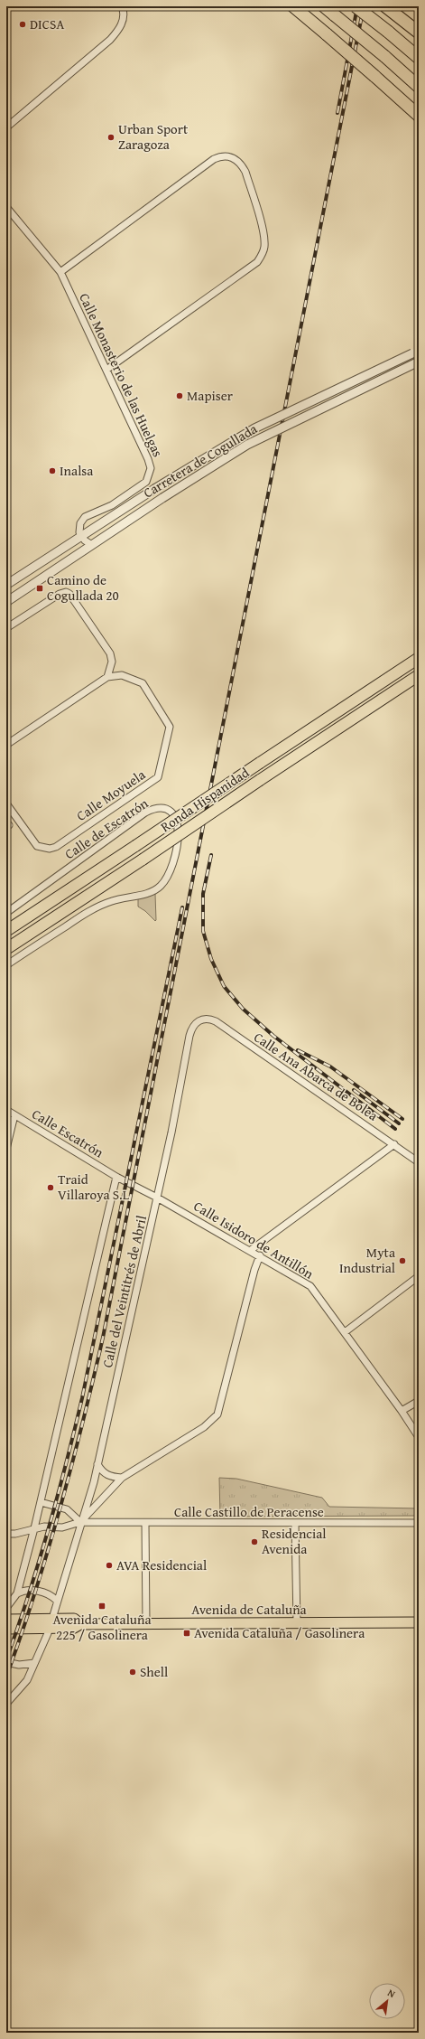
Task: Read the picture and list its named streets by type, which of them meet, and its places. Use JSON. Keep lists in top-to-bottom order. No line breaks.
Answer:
{"streets":{"highway":["Ronda Hispanidad"],"main road":["Avenida de Cataluña"],"street":["Calle Monasterio de las Huelgas","Carretera de Cogullada","Calle Moyuela","Calle de Escatrón","Calle Ana Abarca de Bolea","Calle Escatrón","Calle Isidoro de Antillón","Calle del Veintitrés de Abril","Calle Castillo de Peracense"]},"crossings":[["Calle Monasterio de las Huelgas","Carretera de Cogullada"],["Calle Ana Abarca de Bolea","Calle del Veintitrés de Abril"],["Calle Escatrón","Calle Isidoro de Antillón"],["Calle Isidoro de Antillón","Calle del Veintitrés de Abril"],["Calle del Veintitrés de Abril","Calle Castillo de Peracense"],["Calle del Veintitrés de Abril","Avenida de Cataluña"]],"places":{"other":["DICSA","Urban Sport Zaragoza","Mapiser","Inalsa","Traid Villaroya S.L","Myta Industrial","Residencial Avenida","AVA Residencial","Shell"],"transit":["Camino de Cogullada 20","Avenida Cataluña 225 / Gasolinera","Avenida Cataluña / Gasolinera"]},"north":"top right"}
